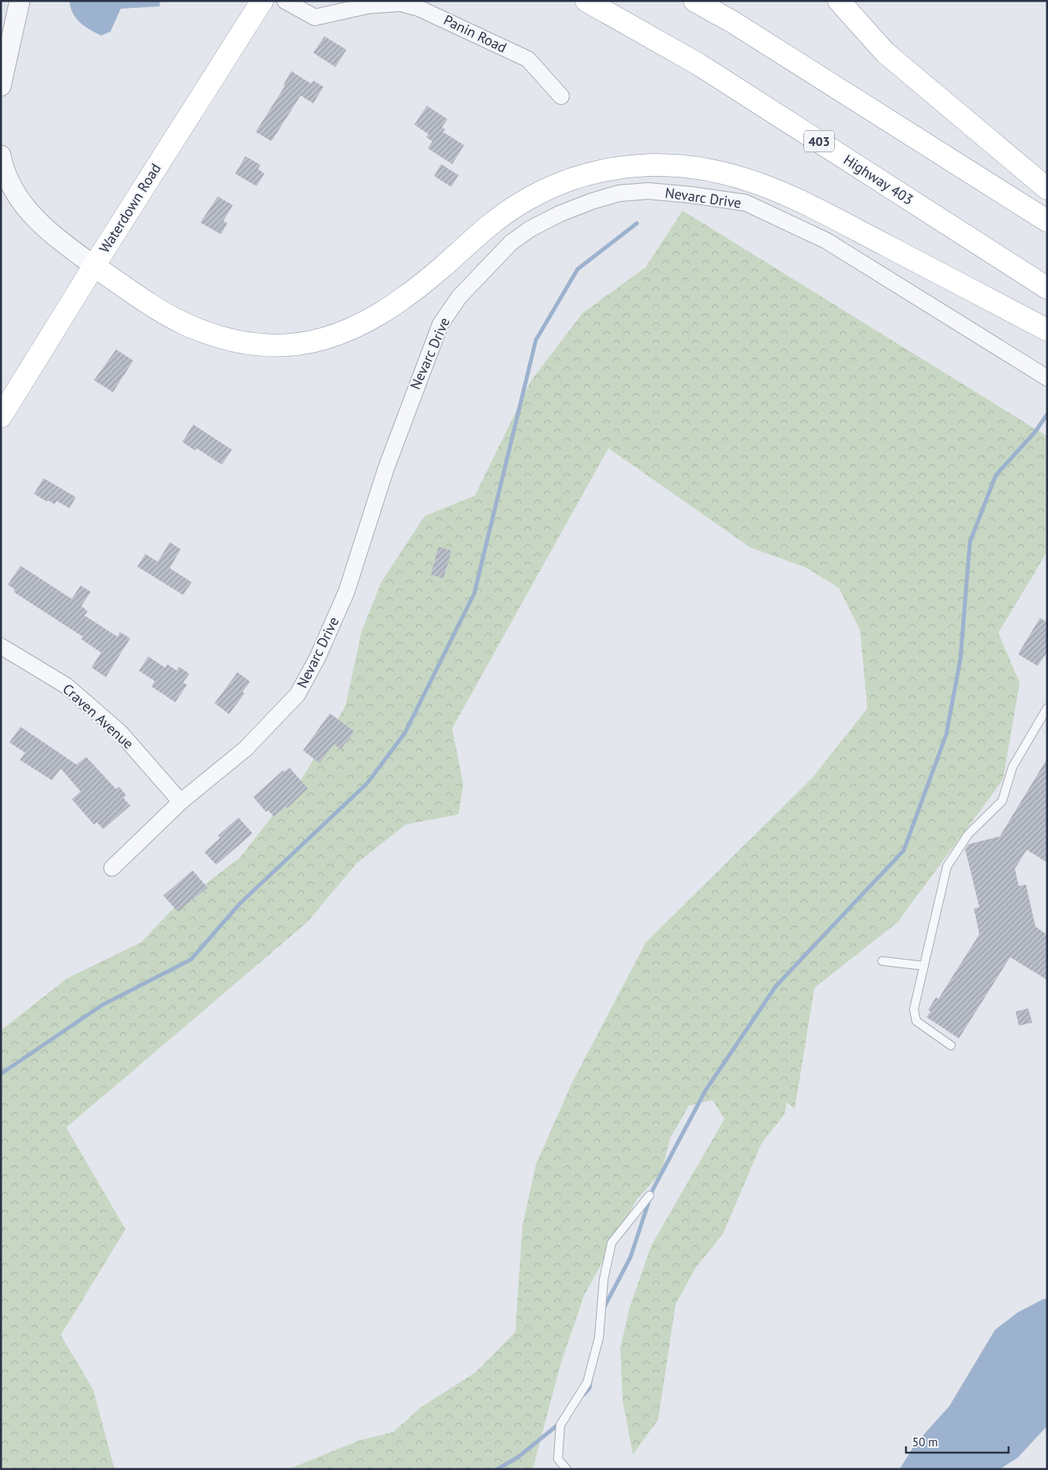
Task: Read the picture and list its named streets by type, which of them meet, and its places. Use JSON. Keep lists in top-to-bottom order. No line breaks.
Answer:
{"streets":{"main road":["403","Highway 403","Waterdown Road"],"street":["Panin Road","Nevarc Drive","Craven Avenue"]},"crossings":[["Nevarc Drive","Craven Avenue"]],"scale_bar":"50 m"}
